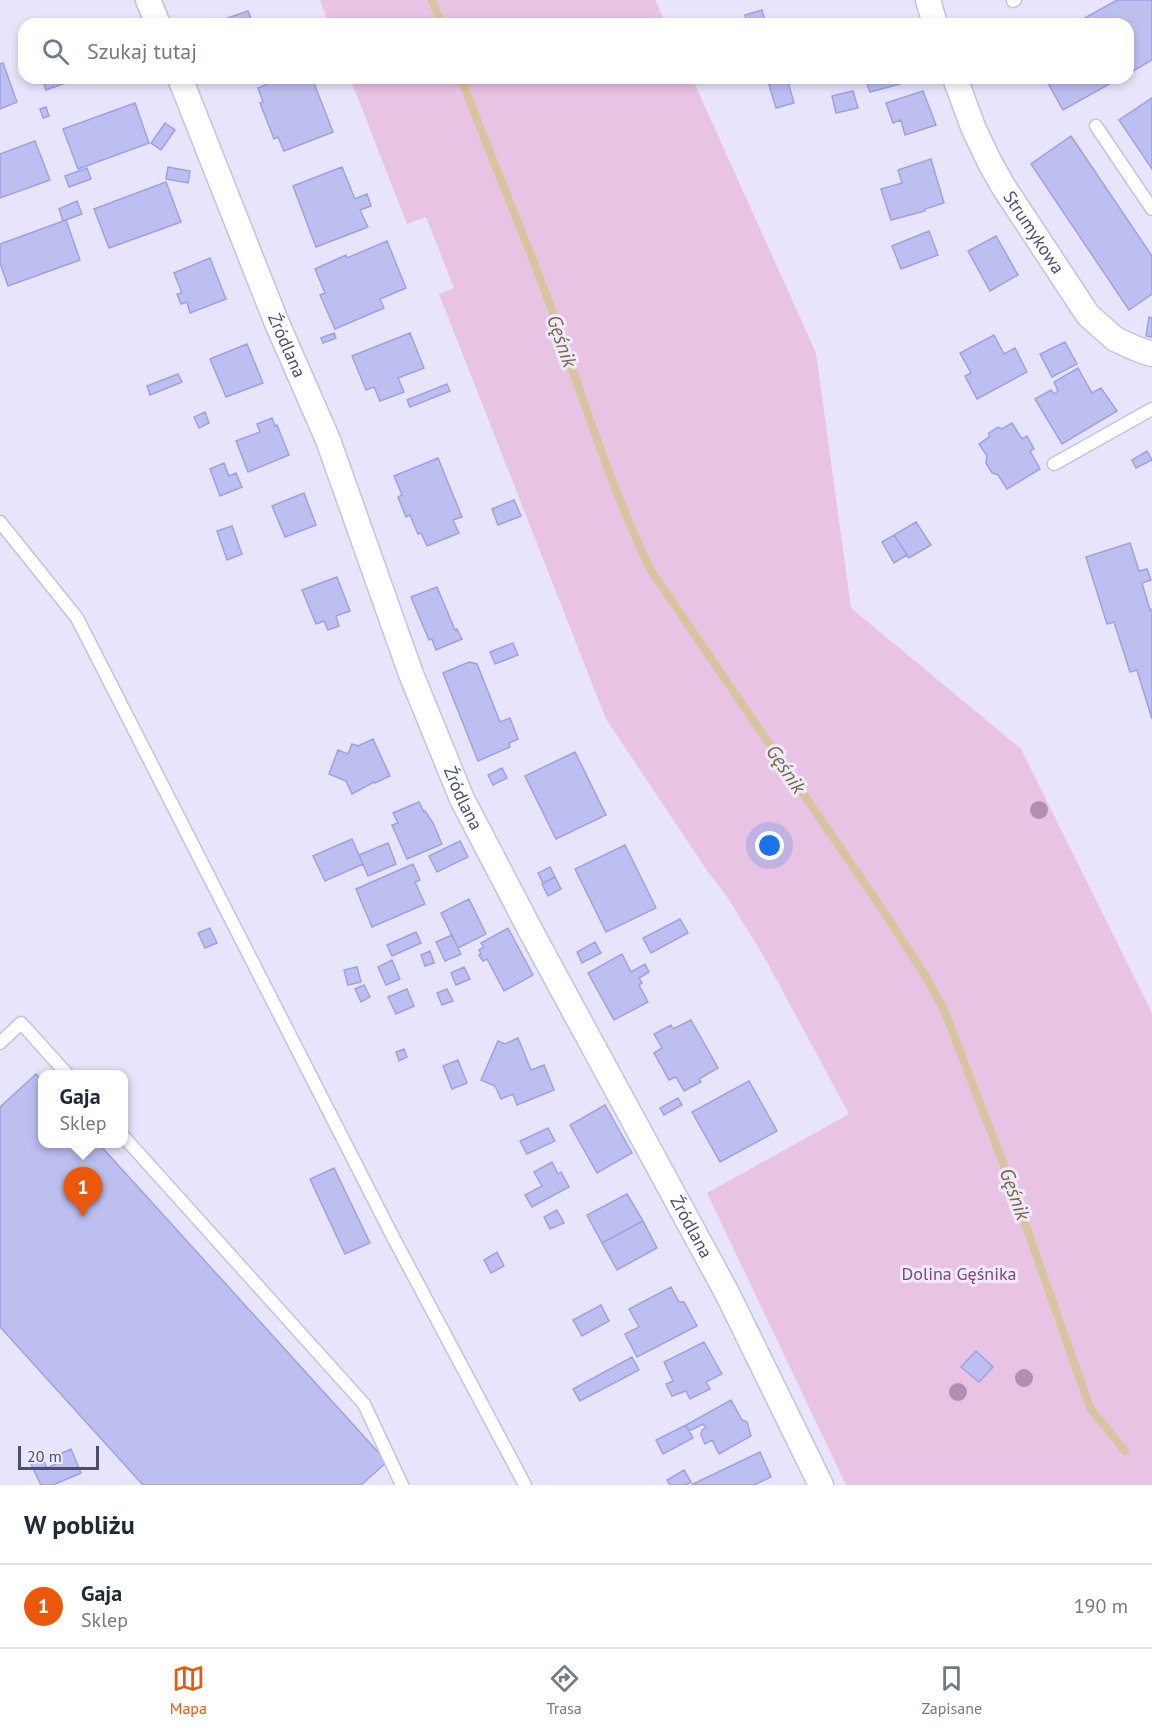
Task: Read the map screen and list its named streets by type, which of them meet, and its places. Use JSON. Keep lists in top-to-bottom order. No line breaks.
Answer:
{"streets":{"street":["Strumykowa","Źródlana"]},"water":["Gęśnik"],"parks":["Dolina Gęśnika"],"scale_bar":"20 m","page":{"search":"Szukaj tutaj","popup":["Gaja","Sklep"],"pins":"1","scale":"20 m","heading":"W pobliżu","list":[{"mark":"1","name":"Gaja","note":"Sklep","value":"190 m"}],"nav":["Mapa","Trasa","Zapisane"]}}
